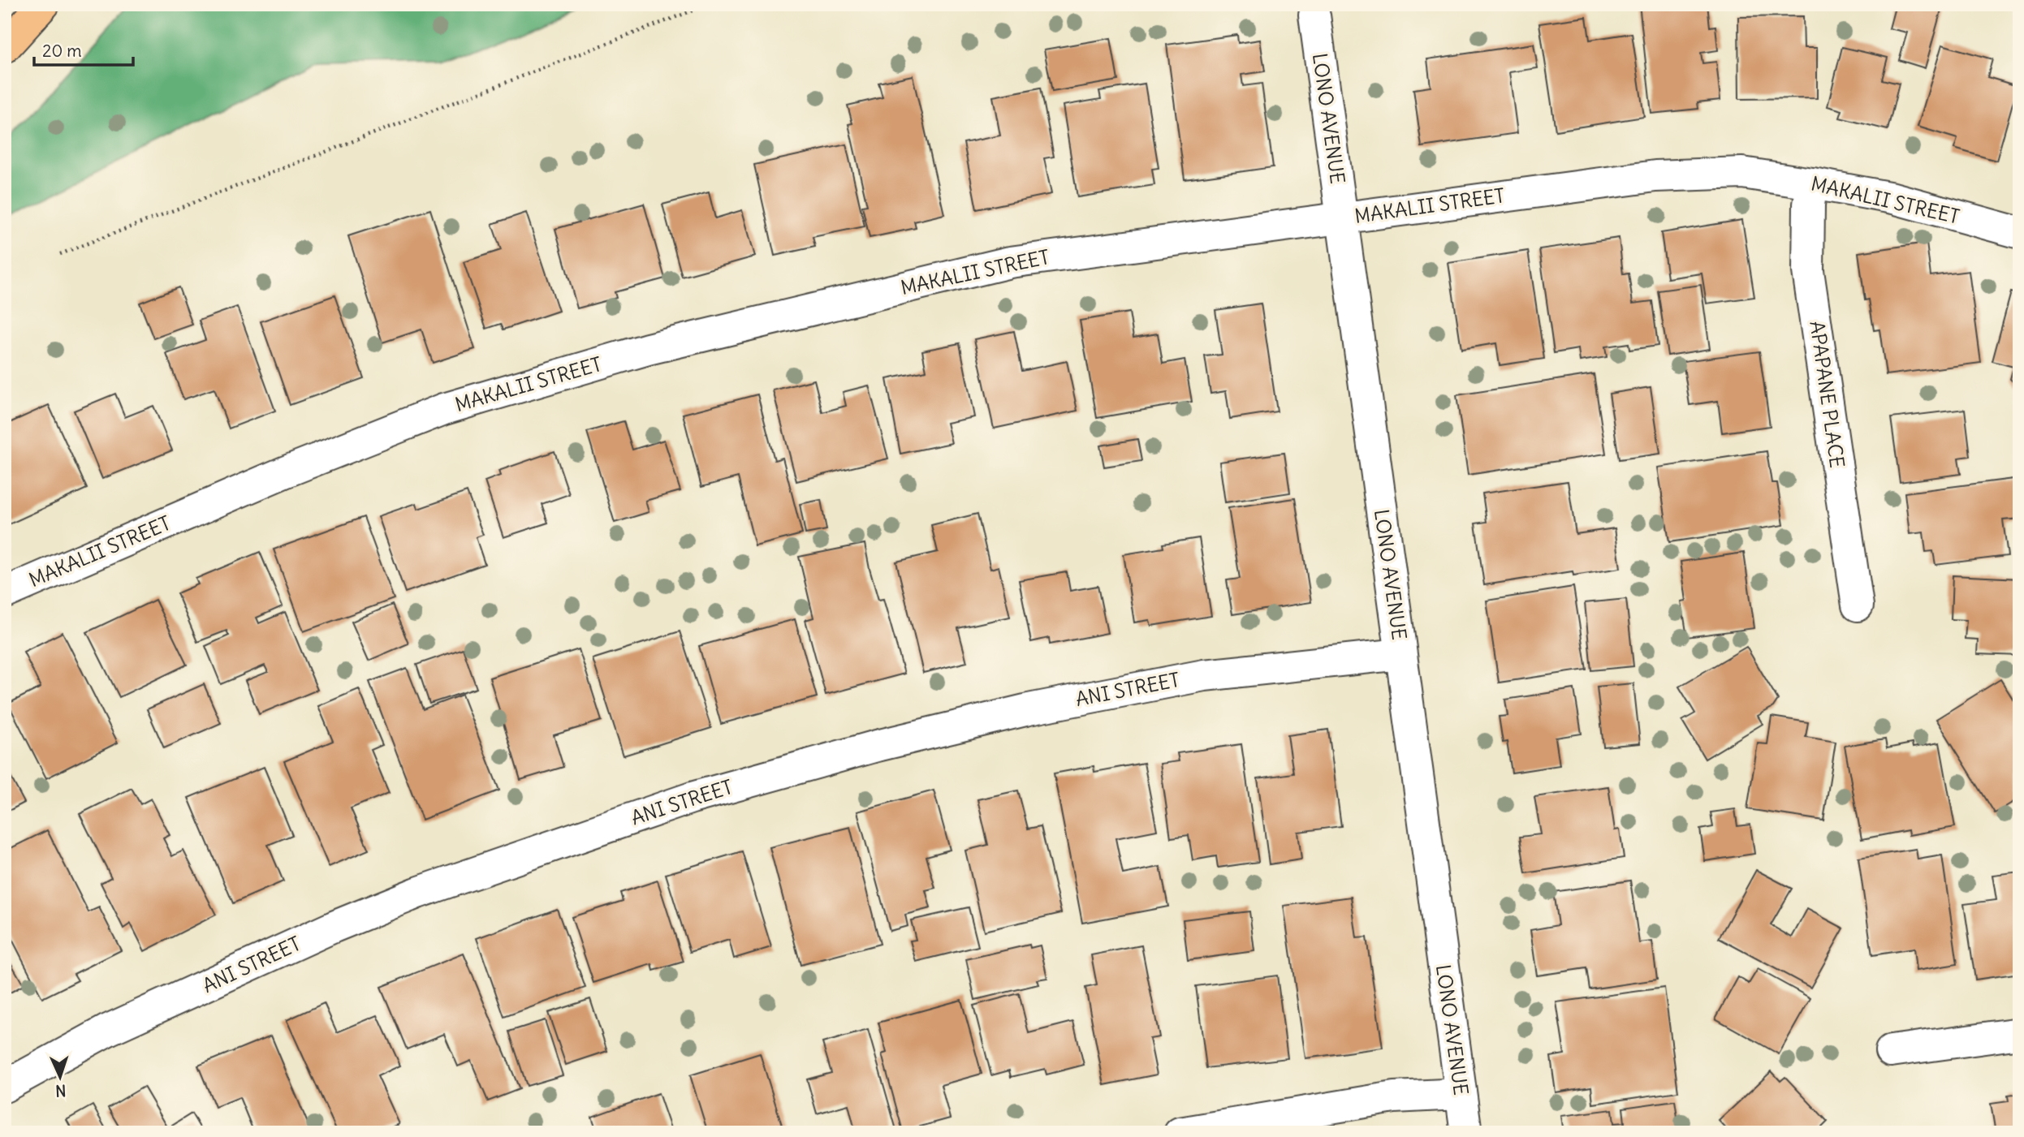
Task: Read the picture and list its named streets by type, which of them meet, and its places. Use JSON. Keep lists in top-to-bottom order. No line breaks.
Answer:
{"streets":{"street":["LONO AVENUE","MAKALII STREET","APAPANE PLACE","ANI STREET"]},"crossings":[["LONO AVENUE","MAKALII STREET"],["LONO AVENUE","ANI STREET"],["MAKALII STREET","APAPANE PLACE"]],"scale_bar":"20 m","north":"bottom"}
